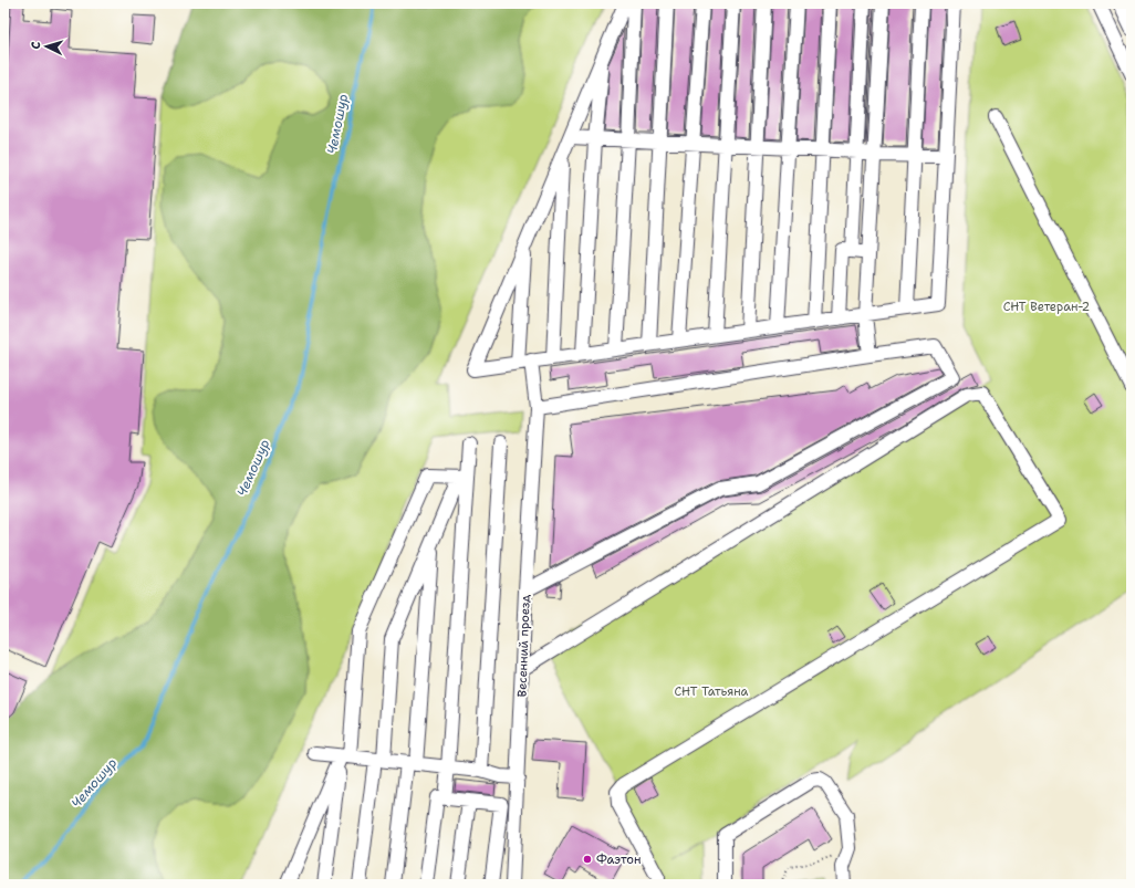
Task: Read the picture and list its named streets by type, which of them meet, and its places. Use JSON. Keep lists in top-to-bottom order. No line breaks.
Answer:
{"streets":{"street":["Весенний проезд"]},"water":["Чемошур"],"parks":["СНТ Ветеран-2","СНТ Татьяна"],"places":["Фаэтон"],"north":"left"}
